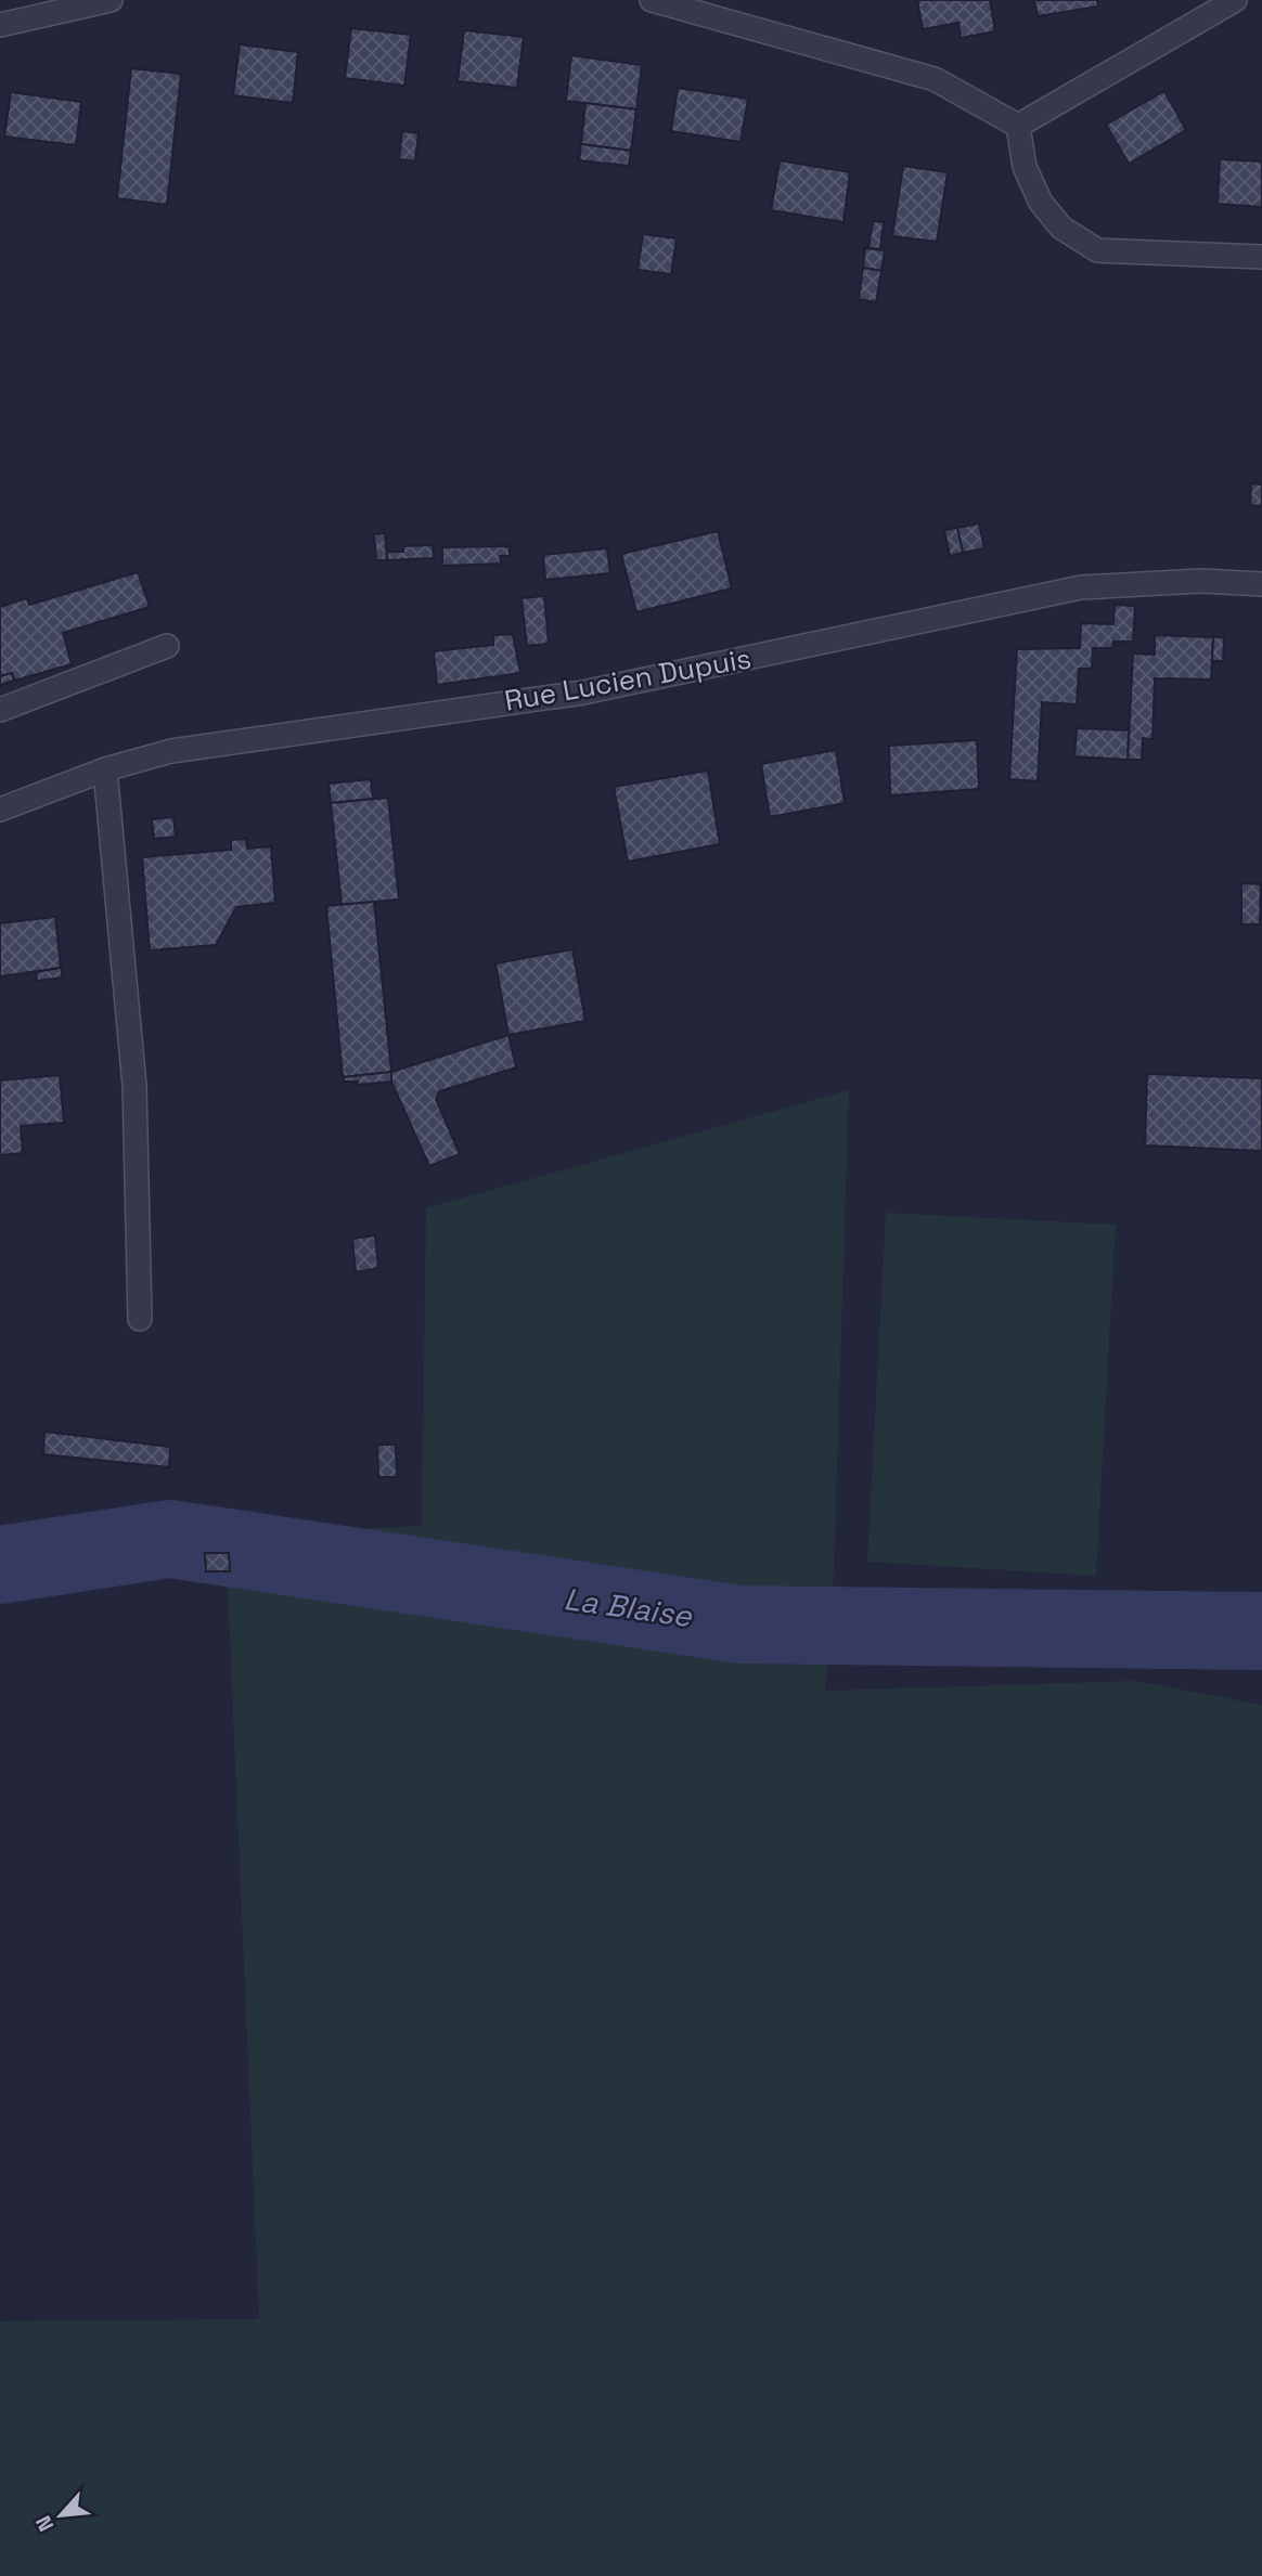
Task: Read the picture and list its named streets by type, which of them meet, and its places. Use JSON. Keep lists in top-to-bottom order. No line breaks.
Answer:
{"streets":{"street":["Rue Lucien Dupuis"]},"water":["La Blaise"],"north":"bottom left"}
